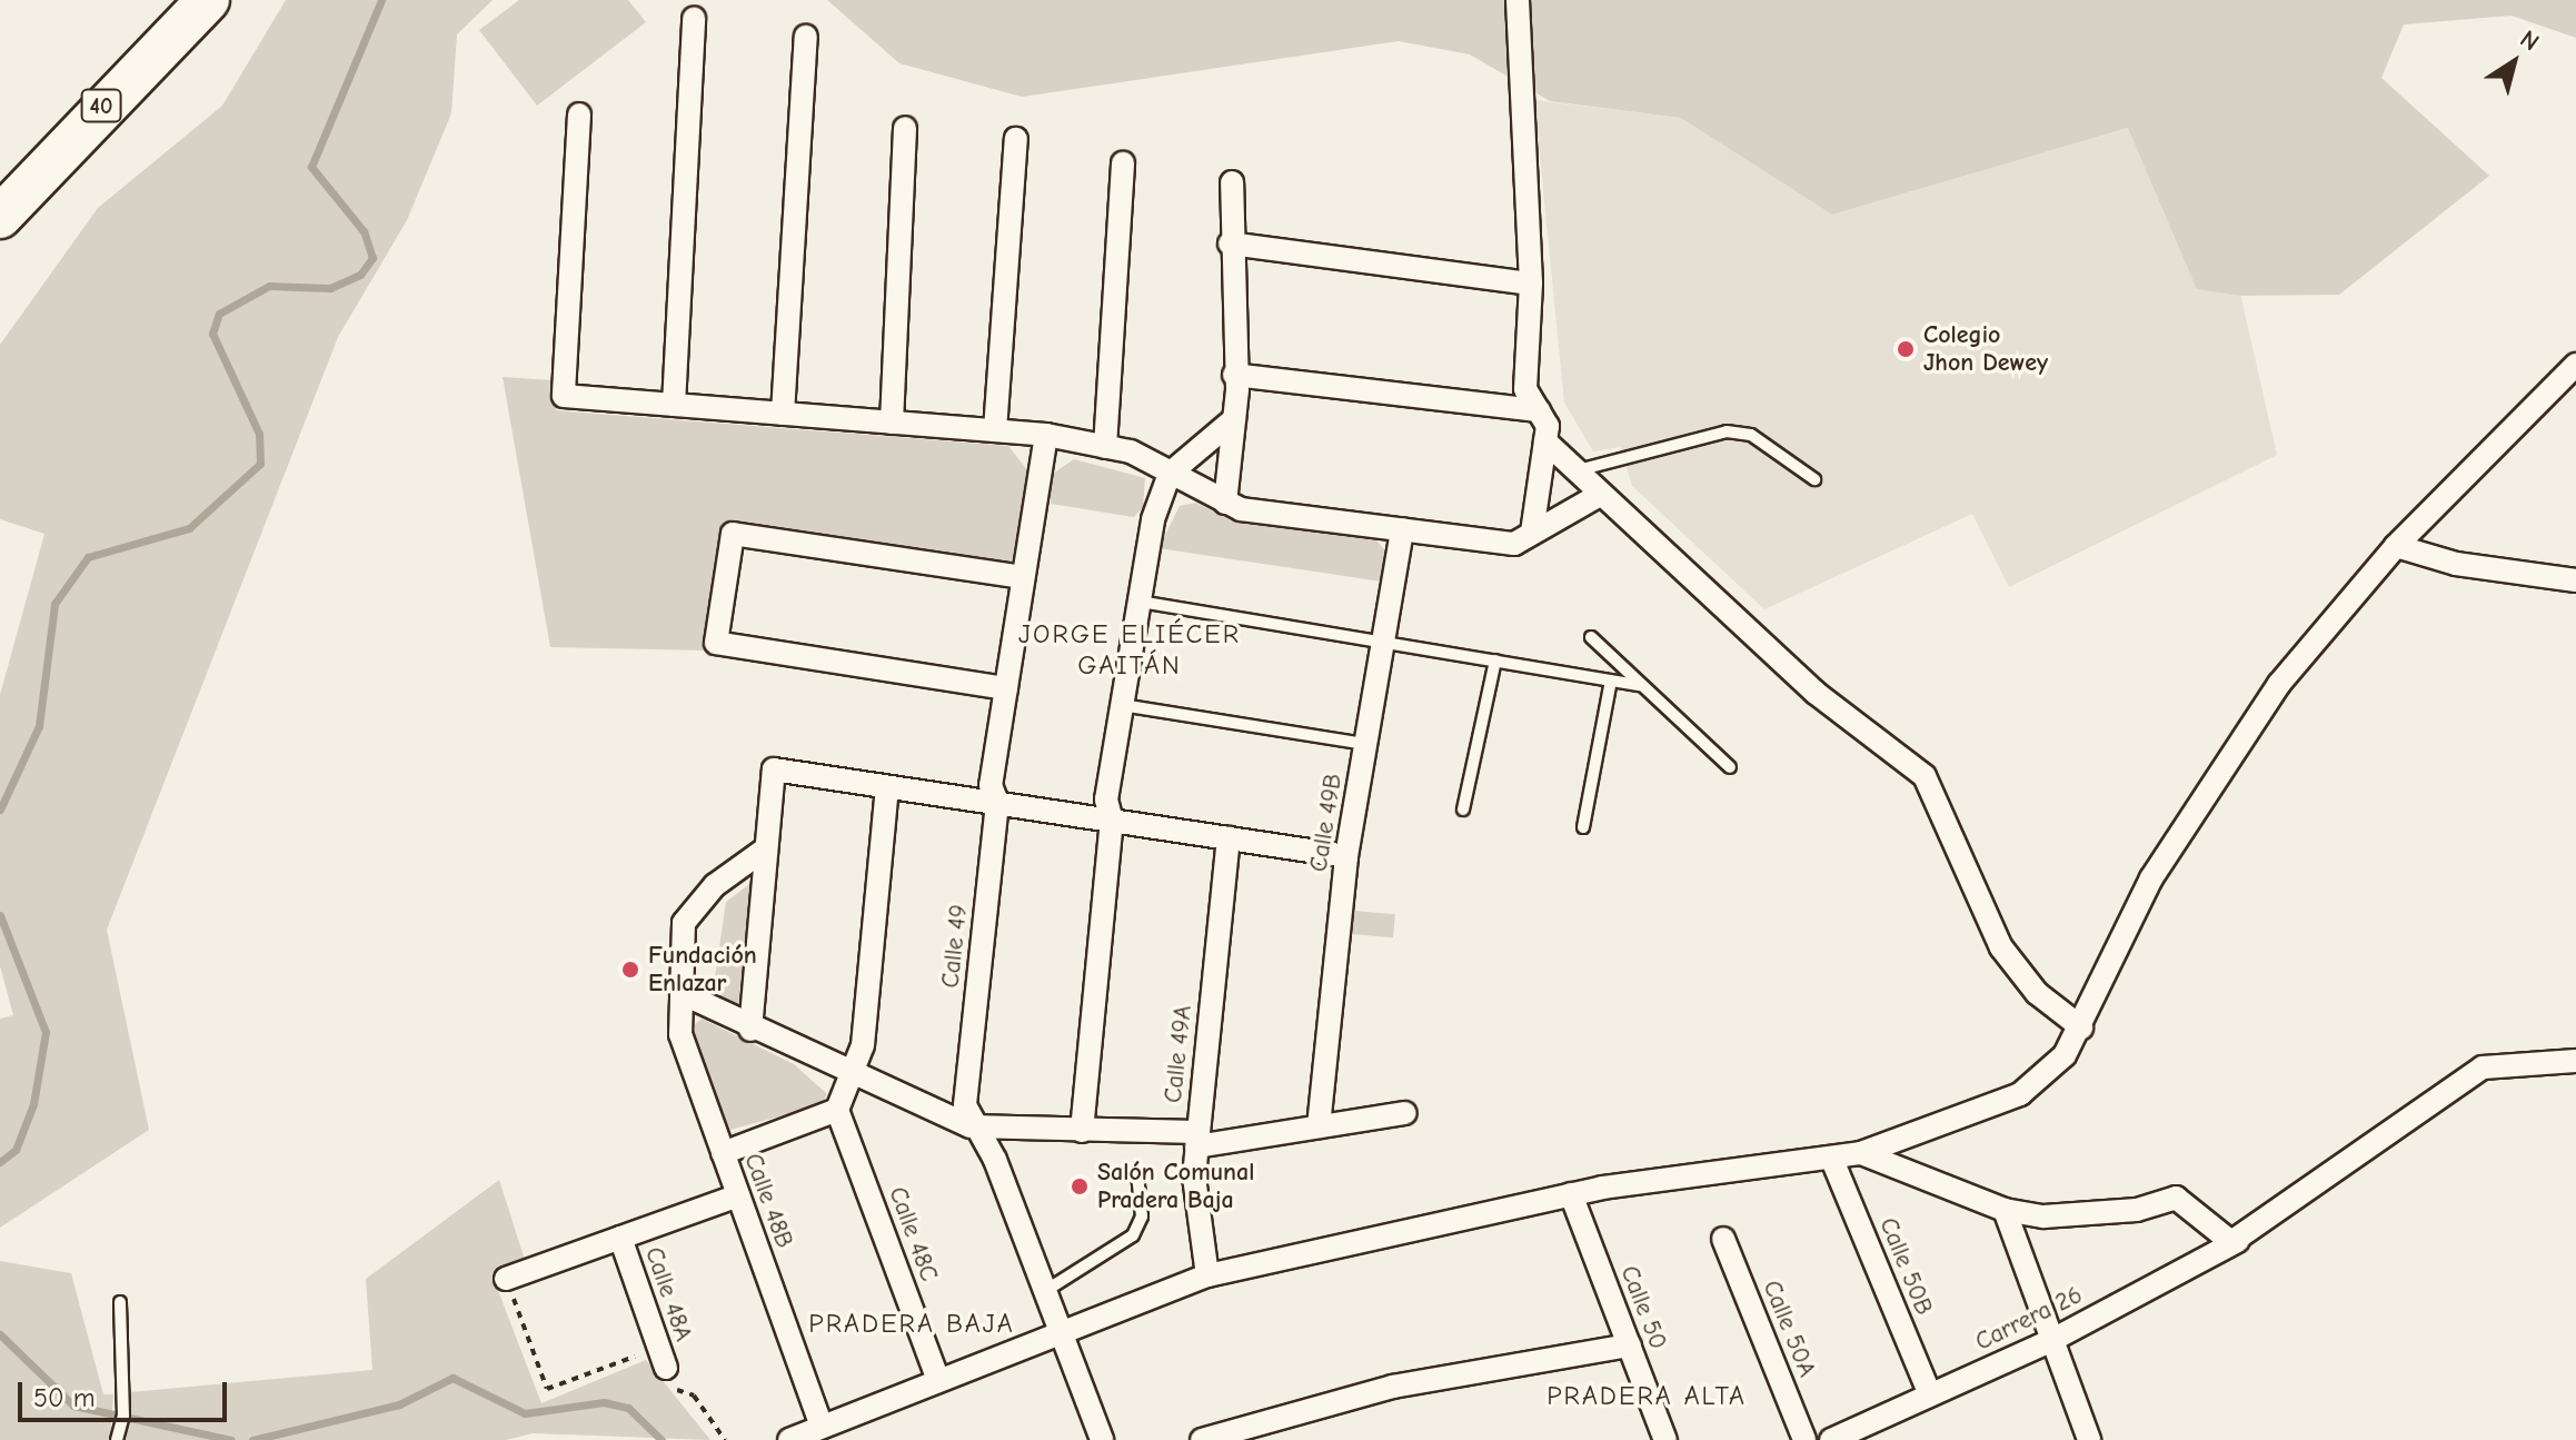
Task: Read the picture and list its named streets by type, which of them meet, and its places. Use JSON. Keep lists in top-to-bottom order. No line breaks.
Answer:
{"streets":{"highway":["40"],"street":["Calle 49B","Calle 49","Calle 49A","Calle 48B","Calle 48C","Calle 50B","Calle 48A","Calle 50","Carrera 26","Calle 50A"]},"crossings":[["Calle 50B","Carrera 26"]],"districts":["JORGE ELIÉCER GAITÁN","PRADERA BAJA","PRADERA ALTA"],"places":["Colegio Jhon Dewey","Fundación Enlazar","Salón Comunal Pradera Baja"],"scale_bar":"50 m","north":"top right"}
